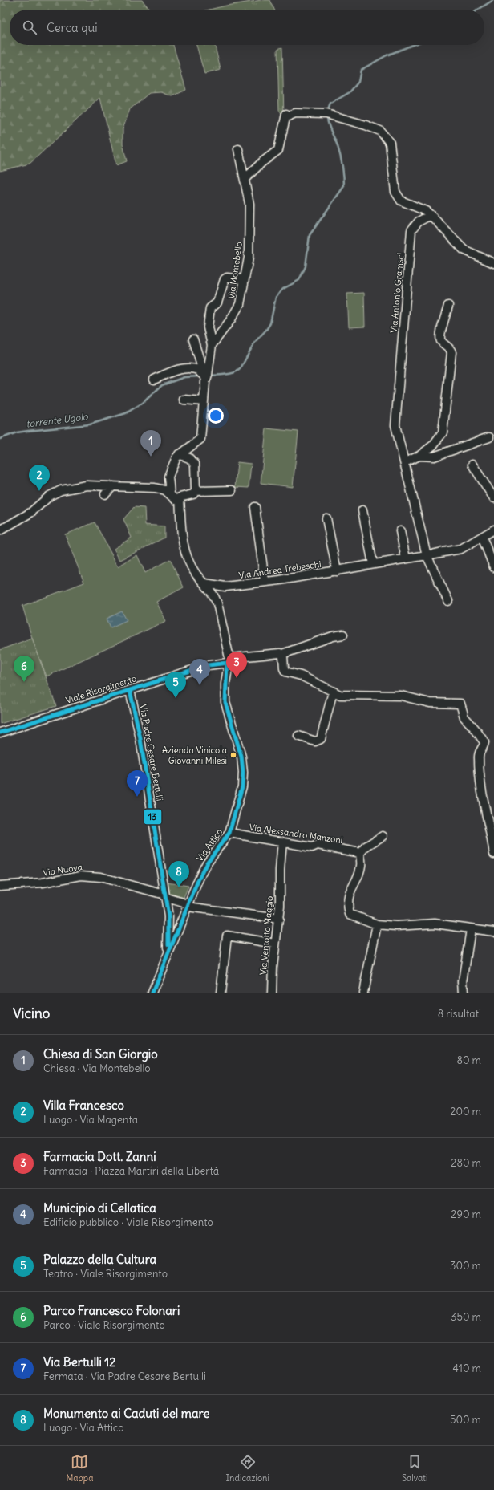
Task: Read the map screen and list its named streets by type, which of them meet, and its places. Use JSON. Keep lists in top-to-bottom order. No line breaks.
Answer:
{"streets":{"street":["Via Montebello","Via Antonio Gramsci","Via Andrea Trebeschi","Viale Risorgimento","Via Padre Cesare Bertulli","Via Alessandro Manzoni","Via Attico","Via Nuova","Via Ventotto Maggio"]},"crossings":[["Via Antonio Gramsci","Via Andrea Trebeschi"],["Viale Risorgimento","Via Padre Cesare Bertulli"],["Viale Risorgimento","Via Attico"],["Via Padre Cesare Bertulli","Via Attico"],["Via Padre Cesare Bertulli","Via Nuova"],["Via Alessandro Manzoni","Via Attico"],["Via Alessandro Manzoni","Via Ventotto Maggio"],["Via Attico","Via Nuova"],["Via Nuova","Via Ventotto Maggio"]],"water":["torrente Ugolo"],"places":["Azienda Vinicola Giovanni Milesi"],"lines":["transit line 13"],"page":{"search":"Cerca qui","pins":["1","2","3","6","4","5","7","8"],"heading":["Vicino","8 risultati"],"list":[{"mark":"1","name":"Chiesa di San Giorgio","note":"Chiesa · Via Montebello","value":"80 m"},{"mark":"2","name":"Villa Francesco","note":"Luogo · Via Magenta","value":"200 m"},{"mark":"3","name":"Farmacia Dott. Zanni","note":"Farmacia · Piazza Martiri della Libertà","value":"280 m"},{"mark":"4","name":"Municipio di Cellatica","note":"Edificio pubblico · Viale Risorgimento","value":"290 m"},{"mark":"5","name":"Palazzo della Cultura","note":"Teatro · Viale Risorgimento","value":"300 m"},{"mark":"6","name":"Parco Francesco Folonari","note":"Parco · Viale Risorgimento","value":"350 m"},{"mark":"7","name":"Via Bertulli 12","note":"Fermata · Via Padre Cesare Bertulli","value":"410 m"},{"mark":"8","name":"Monumento ai Caduti del mare","note":"Luogo · Via Attico","value":"500 m"}],"nav":["Mappa","Indicazioni","Salvati"]}}
